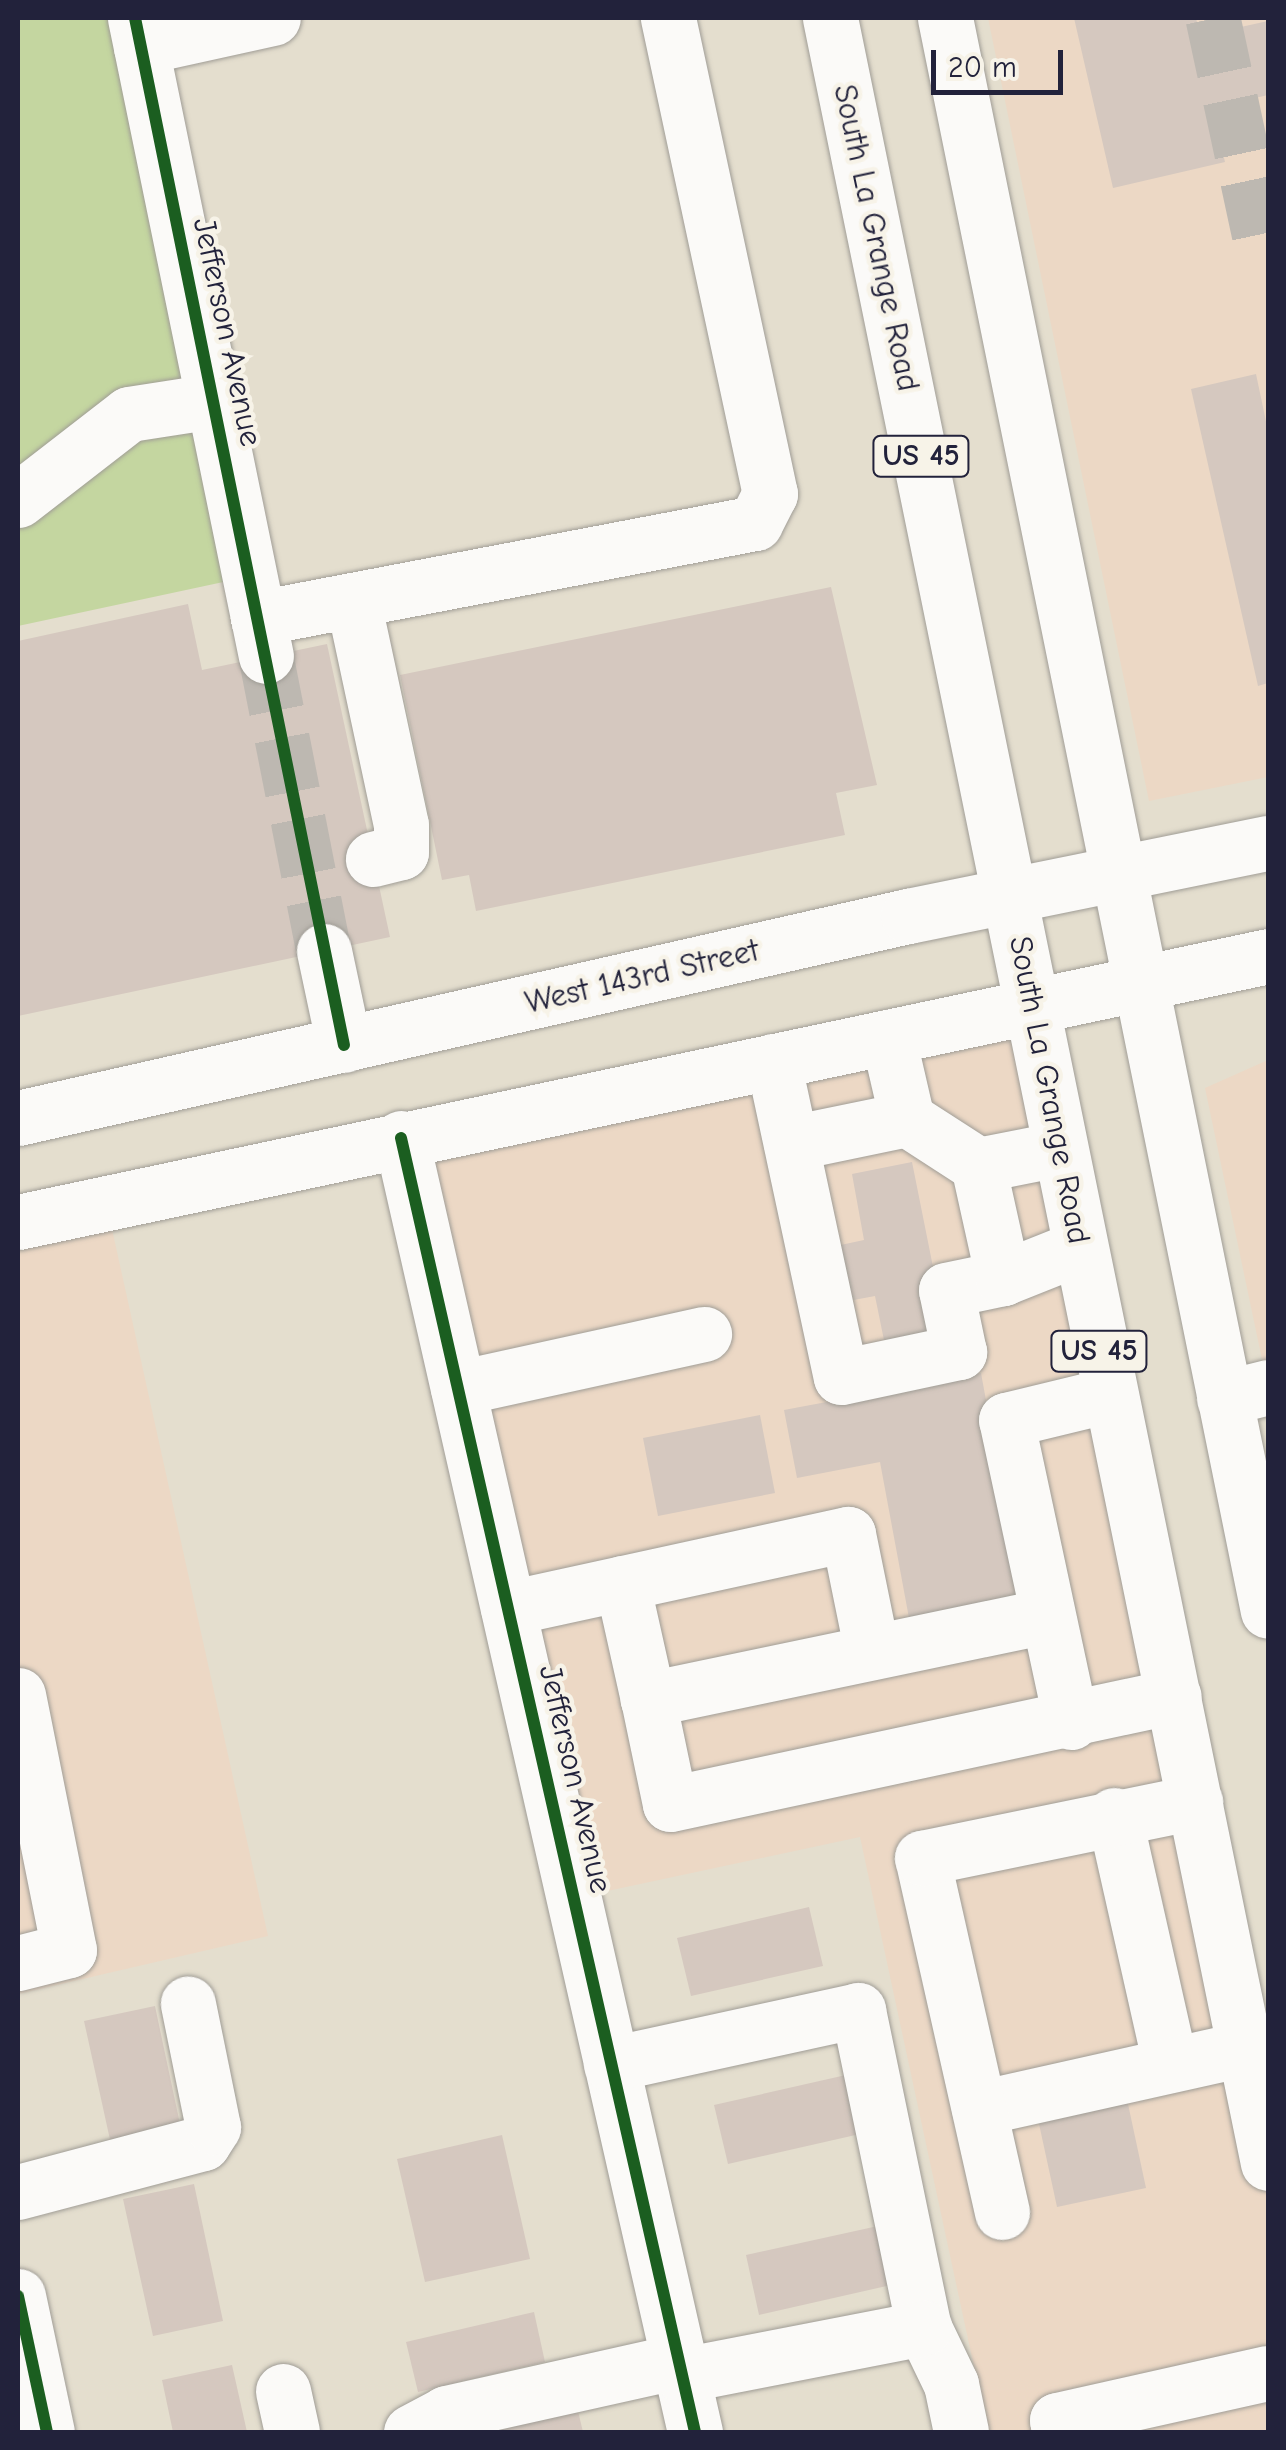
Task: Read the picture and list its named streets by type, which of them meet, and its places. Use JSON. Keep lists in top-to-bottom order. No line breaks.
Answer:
{"streets":{"main road":["South La Grange Road","Jefferson Avenue","US 45","West 143rd Street"]},"crossings":[["South La Grange Road","West 143rd Street"]],"scale_bar":"20 m"}
